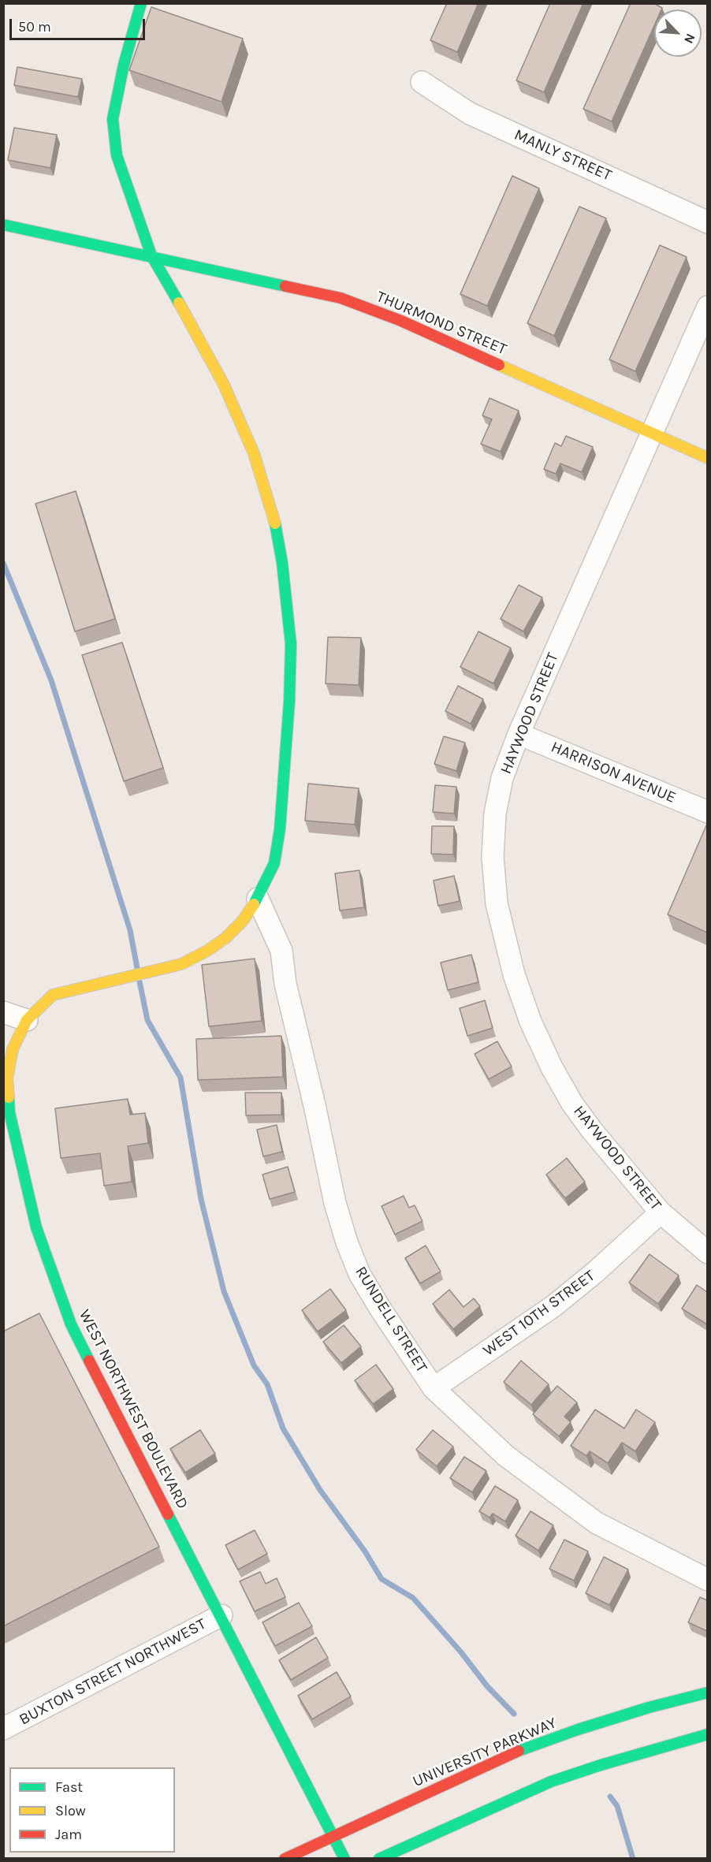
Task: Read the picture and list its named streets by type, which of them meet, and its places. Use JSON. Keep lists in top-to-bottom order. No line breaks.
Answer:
{"streets":{"main road":["THURMOND STREET","WEST NORTHWEST BOULEVARD","UNIVERSITY PARKWAY"],"street":["MANLY STREET","HAYWOOD STREET","HARRISON AVENUE","WEST 10TH STREET","RUNDELL STREET","BUXTON STREET NORTHWEST"]},"crossings":[["THURMOND STREET","HAYWOOD STREET"],["THURMOND STREET","WEST NORTHWEST BOULEVARD"],["HAYWOOD STREET","HARRISON AVENUE"],["HAYWOOD STREET","WEST 10TH STREET"],["WEST 10TH STREET","RUNDELL STREET"],["RUNDELL STREET","WEST NORTHWEST BOULEVARD"],["WEST NORTHWEST BOULEVARD","BUXTON STREET NORTHWEST"],["WEST NORTHWEST BOULEVARD","UNIVERSITY PARKWAY"]],"legend":["Fast","Slow","Jam"],"scale_bar":"50 m","north":"bottom right"}
